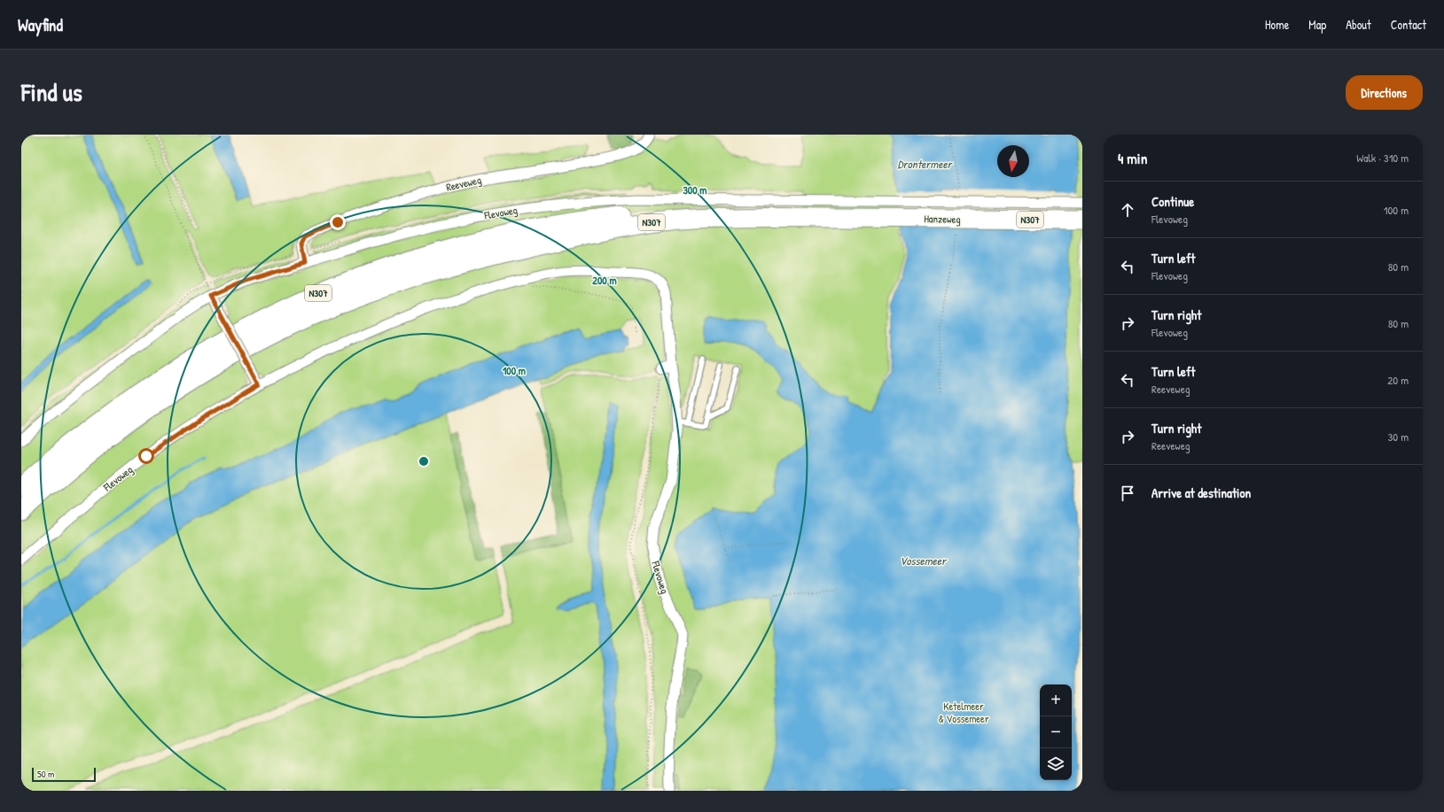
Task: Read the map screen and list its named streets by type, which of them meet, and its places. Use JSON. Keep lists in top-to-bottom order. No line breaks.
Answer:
{"streets":{"highway":["Flevoweg","Hanzeweg","N307"],"street":["Reeveweg"]},"crossings":[["Reeveweg","Flevoweg"],["Flevoweg","Hanzeweg"],["Flevoweg","N307"],["Hanzeweg","N307"]],"water":["Drontermeer","Vossemeer"],"parks":["Ketelmeer & Vossemeer"],"scale_bar":"50 m","north":"bottom","page":{"header":"Wayfind","nav":["Home","Map","About","Contact"],"title":"Find us","buttons":"Directions","heading":["4 min","Walk · 310 m"],"list":[["Continue","Flevoweg","100 m"],["Turn left","Flevoweg","80 m"],["Turn right","Flevoweg","80 m"],["Turn left","Reeveweg","20 m"],["Turn right","Reeveweg","30 m"],"Arrive at destination"],"map_buttons":["+","−"],"scale":"50 m"},"rings":["300 m","200 m","100 m"]}
